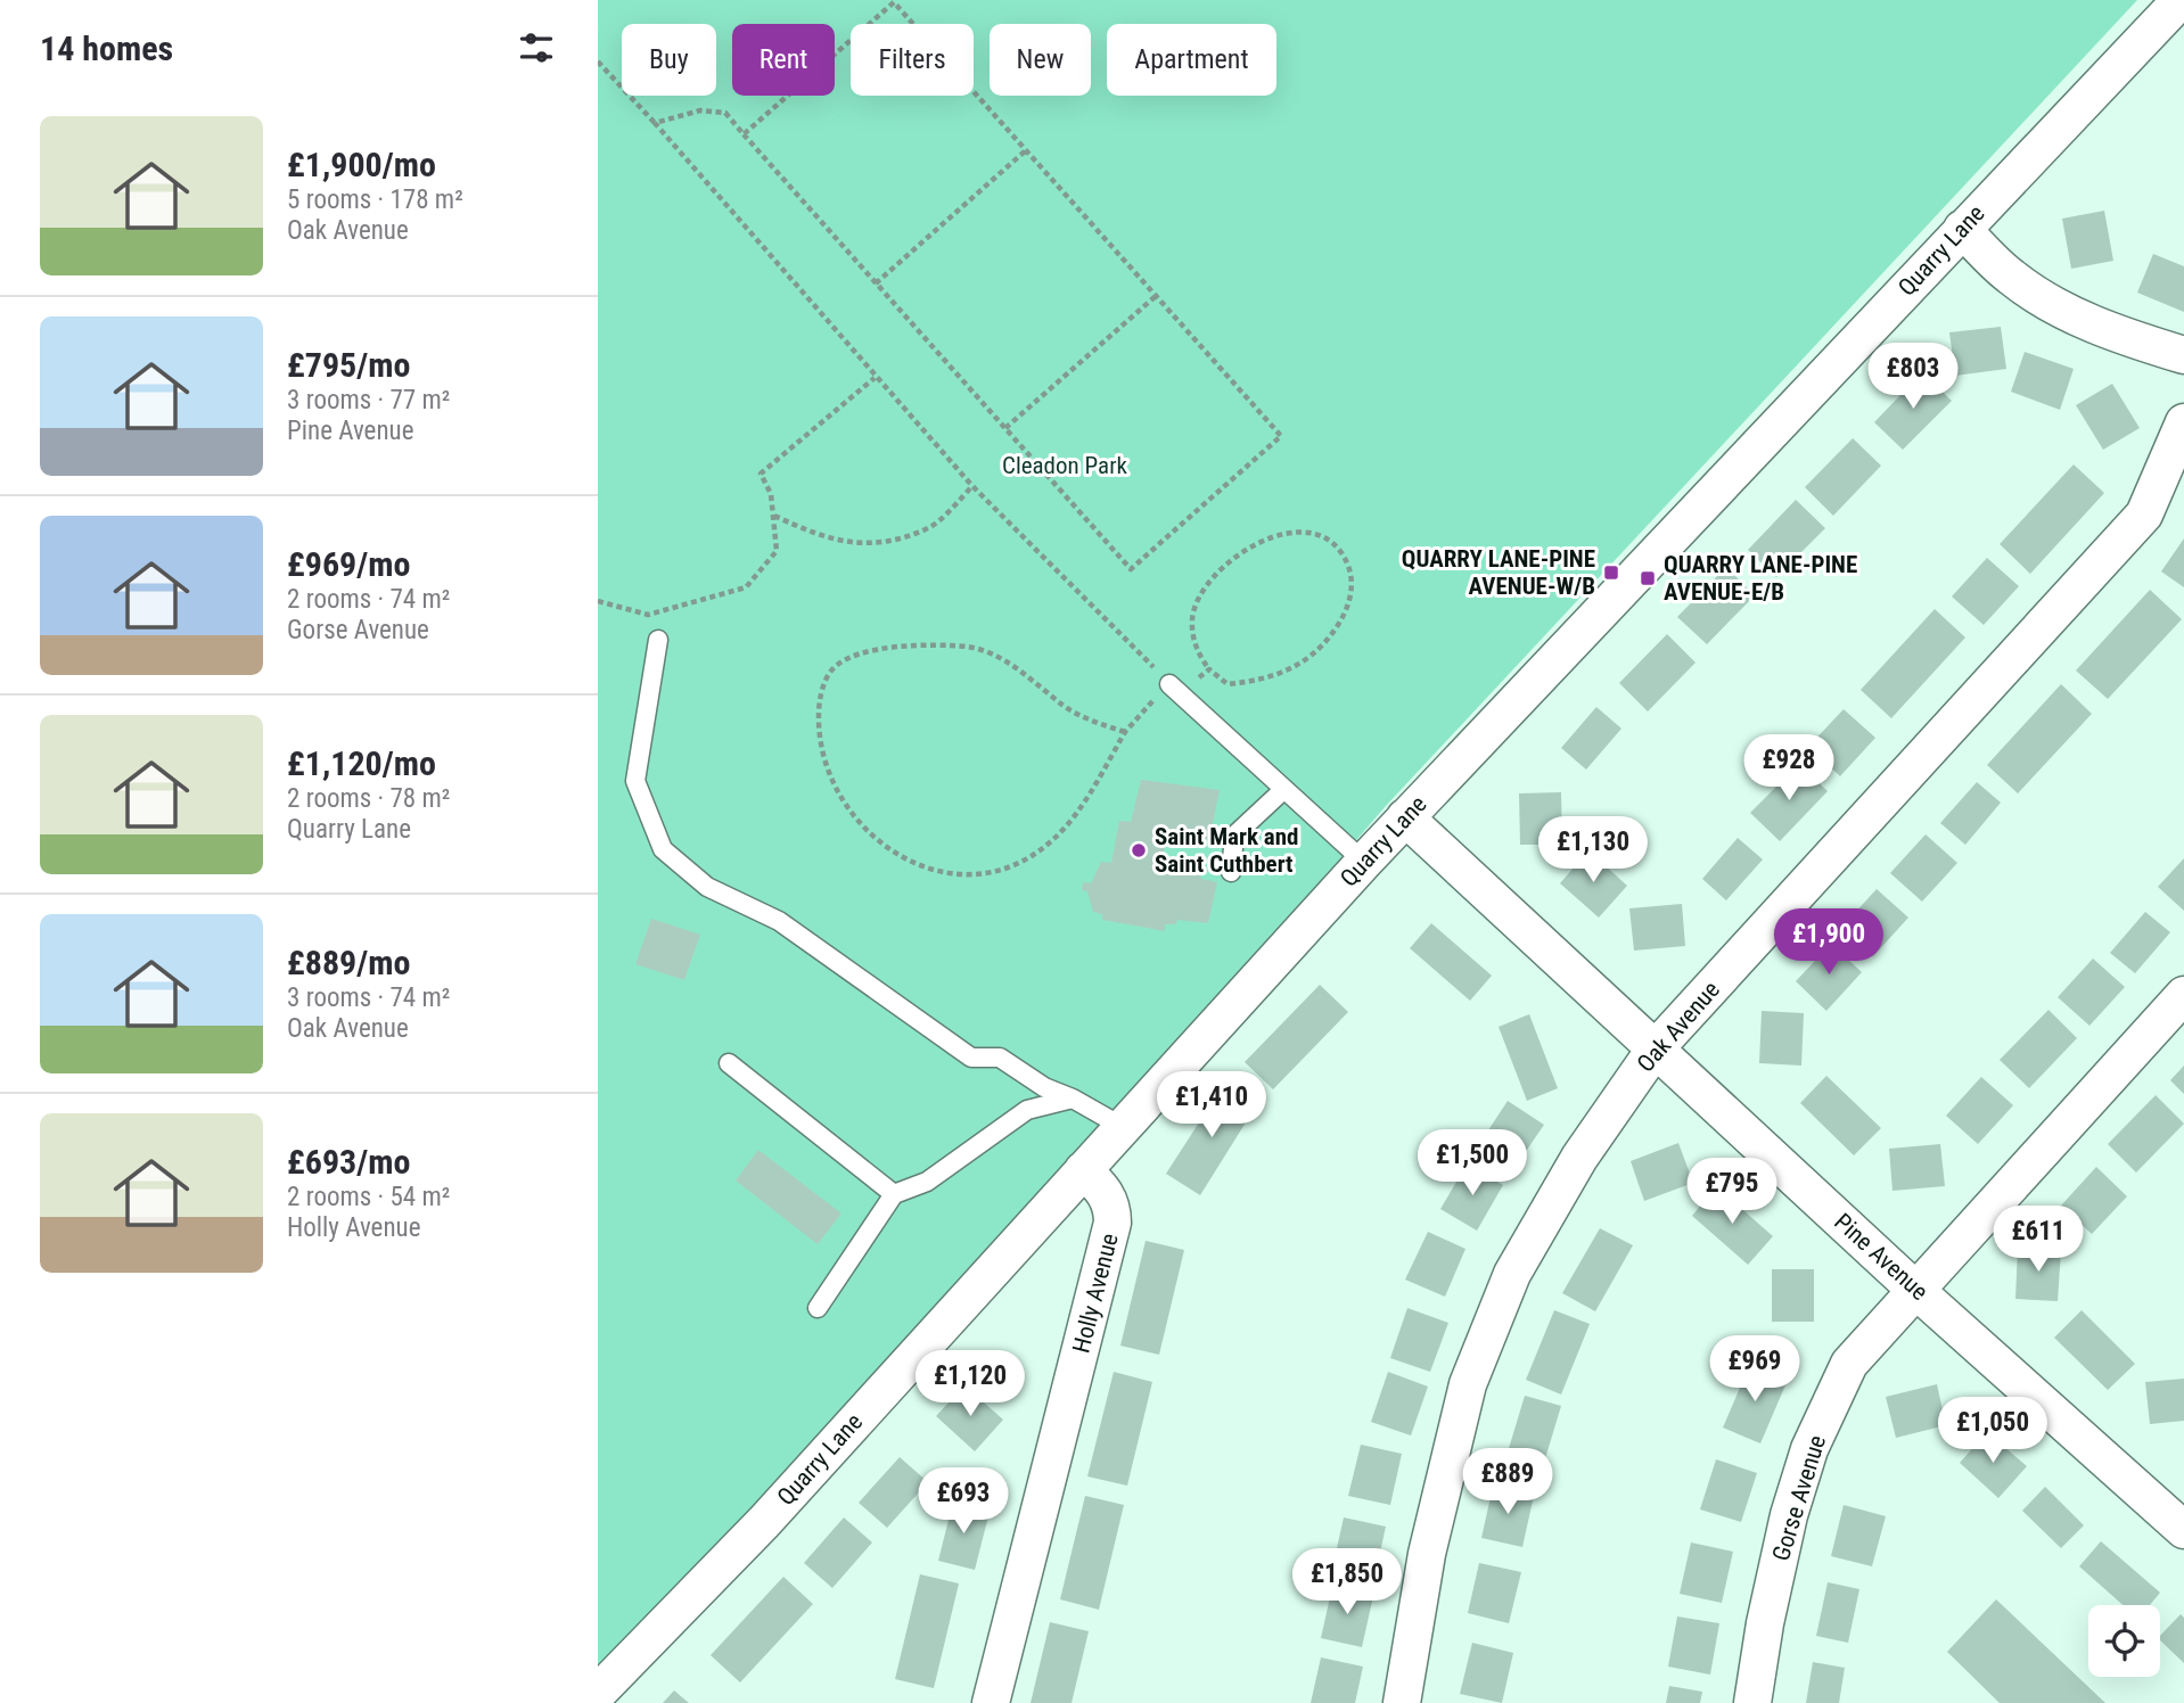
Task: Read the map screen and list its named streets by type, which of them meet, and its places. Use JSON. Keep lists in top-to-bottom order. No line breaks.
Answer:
{"streets":{"street":["Quarry Lane","Oak Avenue","Pine Avenue","Holly Avenue","Gorse Avenue"]},"crossings":[["Quarry Lane","Pine Avenue"],["Quarry Lane","Holly Avenue"],["Oak Avenue","Pine Avenue"],["Pine Avenue","Gorse Avenue"]],"parks":["Cleadon Park"],"places":{"transit":["QUARRY LANE-PINE AVENUE-W/B","QUARRY LANE-PINE AVENUE-E/B"],"other":["Saint Mark and Saint Cuthbert"]},"page":{"heading":"14 homes","chip":["Buy","Rent","Filters","New","Apartment"],"list":[{"name":"£1,900/mo","note":"5 rooms · 178 m² · Oak Avenue"},{"name":"£795/mo","note":"3 rooms · 77 m² · Pine Avenue"},{"name":"£969/mo","note":"2 rooms · 74 m² · Gorse Avenue"},{"name":"£1,120/mo","note":"2 rooms · 78 m² · Quarry Lane"},{"name":"£889/mo","note":"3 rooms · 74 m² · Oak Avenue"},{"name":"£693/mo","note":"2 rooms · 54 m² · Holly Avenue"}],"price":["£803","£928","£1,130","£1,900","£1,410","£1,500","£795","£611","£969","£1,120","£1,050","£889","£693","£1,850"]}}
